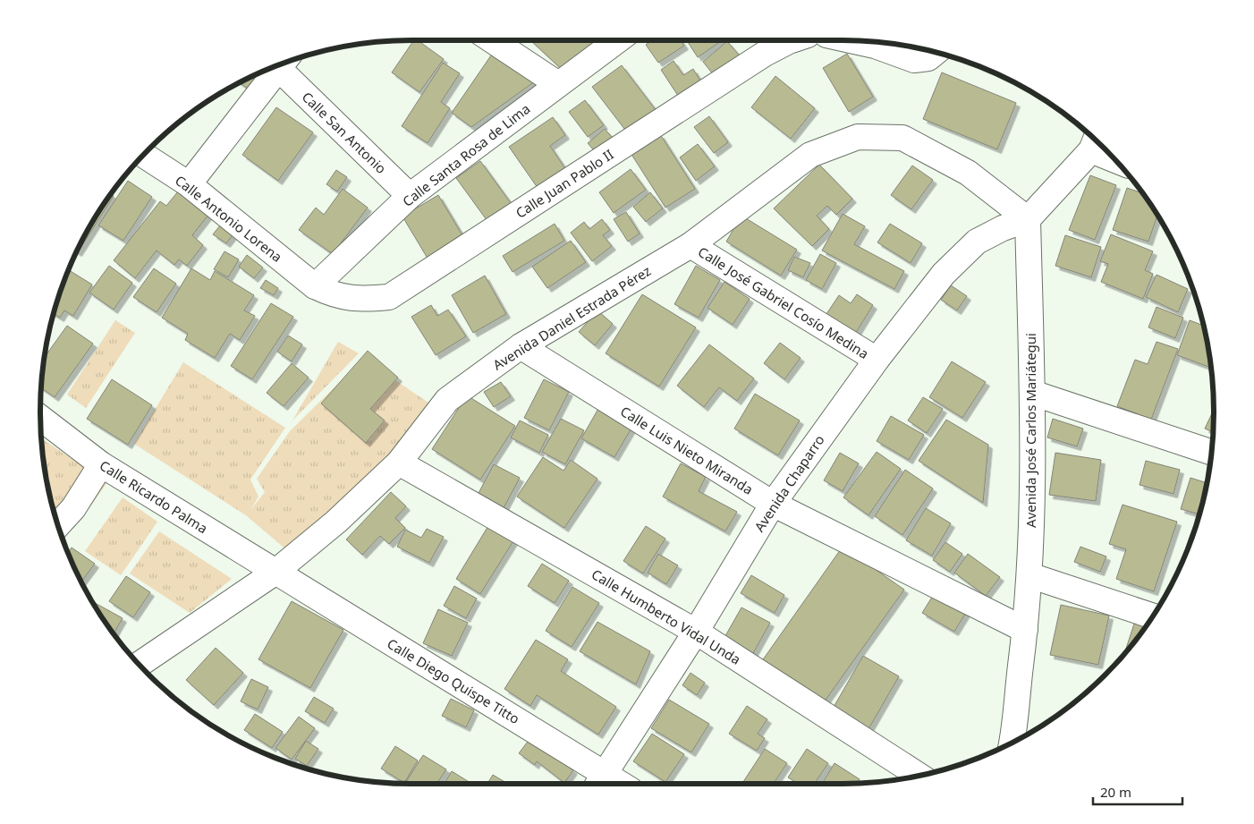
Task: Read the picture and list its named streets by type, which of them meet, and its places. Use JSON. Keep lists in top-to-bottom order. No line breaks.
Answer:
{"streets":{"street":["Calle San Antonio","Calle Santa Rosa de Lima","Calle Juan Pablo II","Calle Antonio Lorena","Calle José Gabriel Cosío Medina","Avenida Daniel Estrada Pérez","Avenida José Carlos Mariátegui","Calle Luis Nieto Miranda","Avenida Chaparro","Calle Ricardo Palma","Calle Humberto Vidal Unda","Calle Diego Quispe Titto"]},"crossings":[["Calle San Antonio","Calle Santa Rosa de Lima"],["Calle Santa Rosa de Lima","Calle Juan Pablo II"],["Calle Santa Rosa de Lima","Calle Antonio Lorena"],["Calle Juan Pablo II","Calle Antonio Lorena"],["Calle José Gabriel Cosío Medina","Avenida Daniel Estrada Pérez"],["Calle José Gabriel Cosío Medina","Avenida Chaparro"],["Avenida Daniel Estrada Pérez","Avenida José Carlos Mariátegui"],["Avenida Daniel Estrada Pérez","Calle Luis Nieto Miranda"],["Avenida Daniel Estrada Pérez","Avenida Chaparro"],["Avenida Daniel Estrada Pérez","Calle Ricardo Palma"],["Avenida Daniel Estrada Pérez","Calle Humberto Vidal Unda"],["Avenida Daniel Estrada Pérez","Calle Diego Quispe Titto"],["Avenida José Carlos Mariátegui","Calle Luis Nieto Miranda"],["Avenida José Carlos Mariátegui","Avenida Chaparro"],["Calle Luis Nieto Miranda","Avenida Chaparro"],["Avenida Chaparro","Calle Humberto Vidal Unda"],["Avenida Chaparro","Calle Diego Quispe Titto"],["Calle Ricardo Palma","Calle Diego Quispe Titto"]],"scale_bar":"20 m"}
